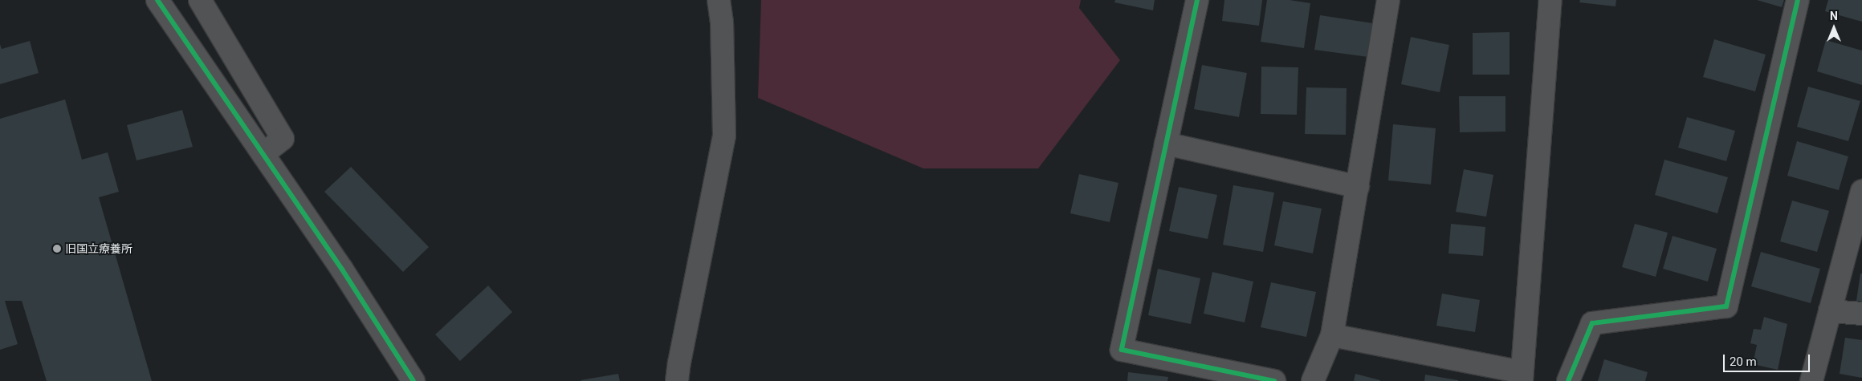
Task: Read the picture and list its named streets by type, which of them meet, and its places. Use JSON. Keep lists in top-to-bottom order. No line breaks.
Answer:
{"places":["旧国立療養所"],"scale_bar":"20 m","north":"top"}
